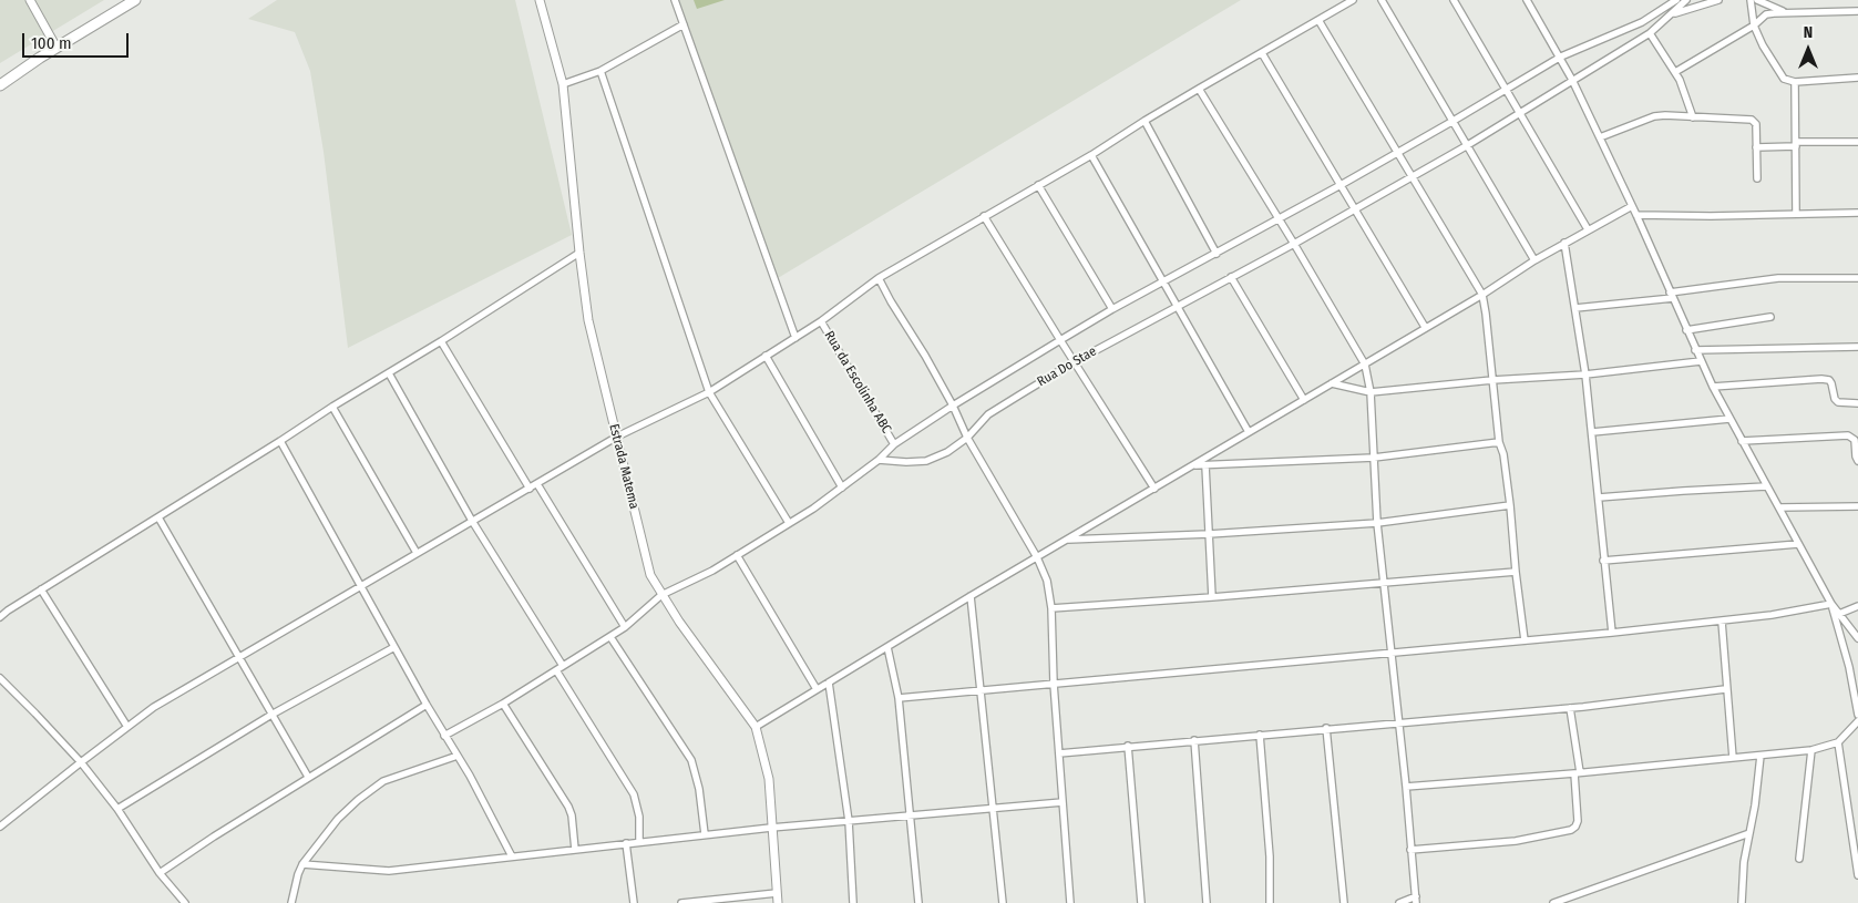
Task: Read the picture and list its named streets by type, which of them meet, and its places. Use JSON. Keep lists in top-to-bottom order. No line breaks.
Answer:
{"streets":{"street":["Rua Do Stae","Rua da Escolinha ABC","Estrada Matema"]},"scale_bar":"100 m","north":"top"}
